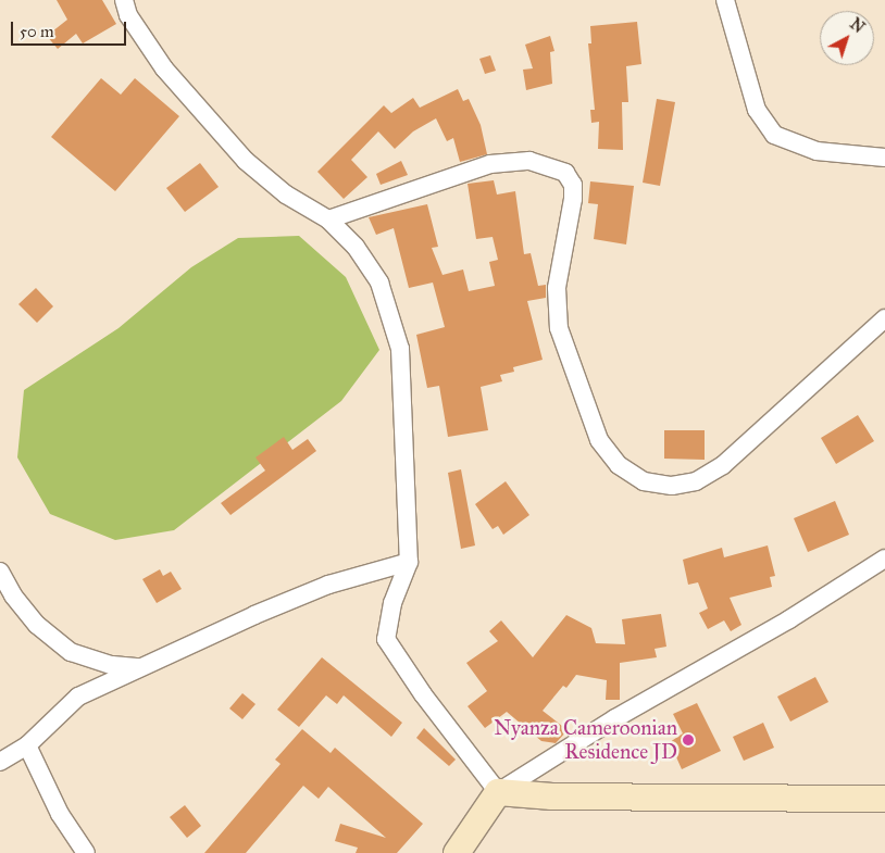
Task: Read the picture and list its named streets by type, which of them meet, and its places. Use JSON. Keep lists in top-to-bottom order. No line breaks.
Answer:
{"places":["Nyanza Cameroonian Residence JD"],"scale_bar":"50 m","north":"top right"}
